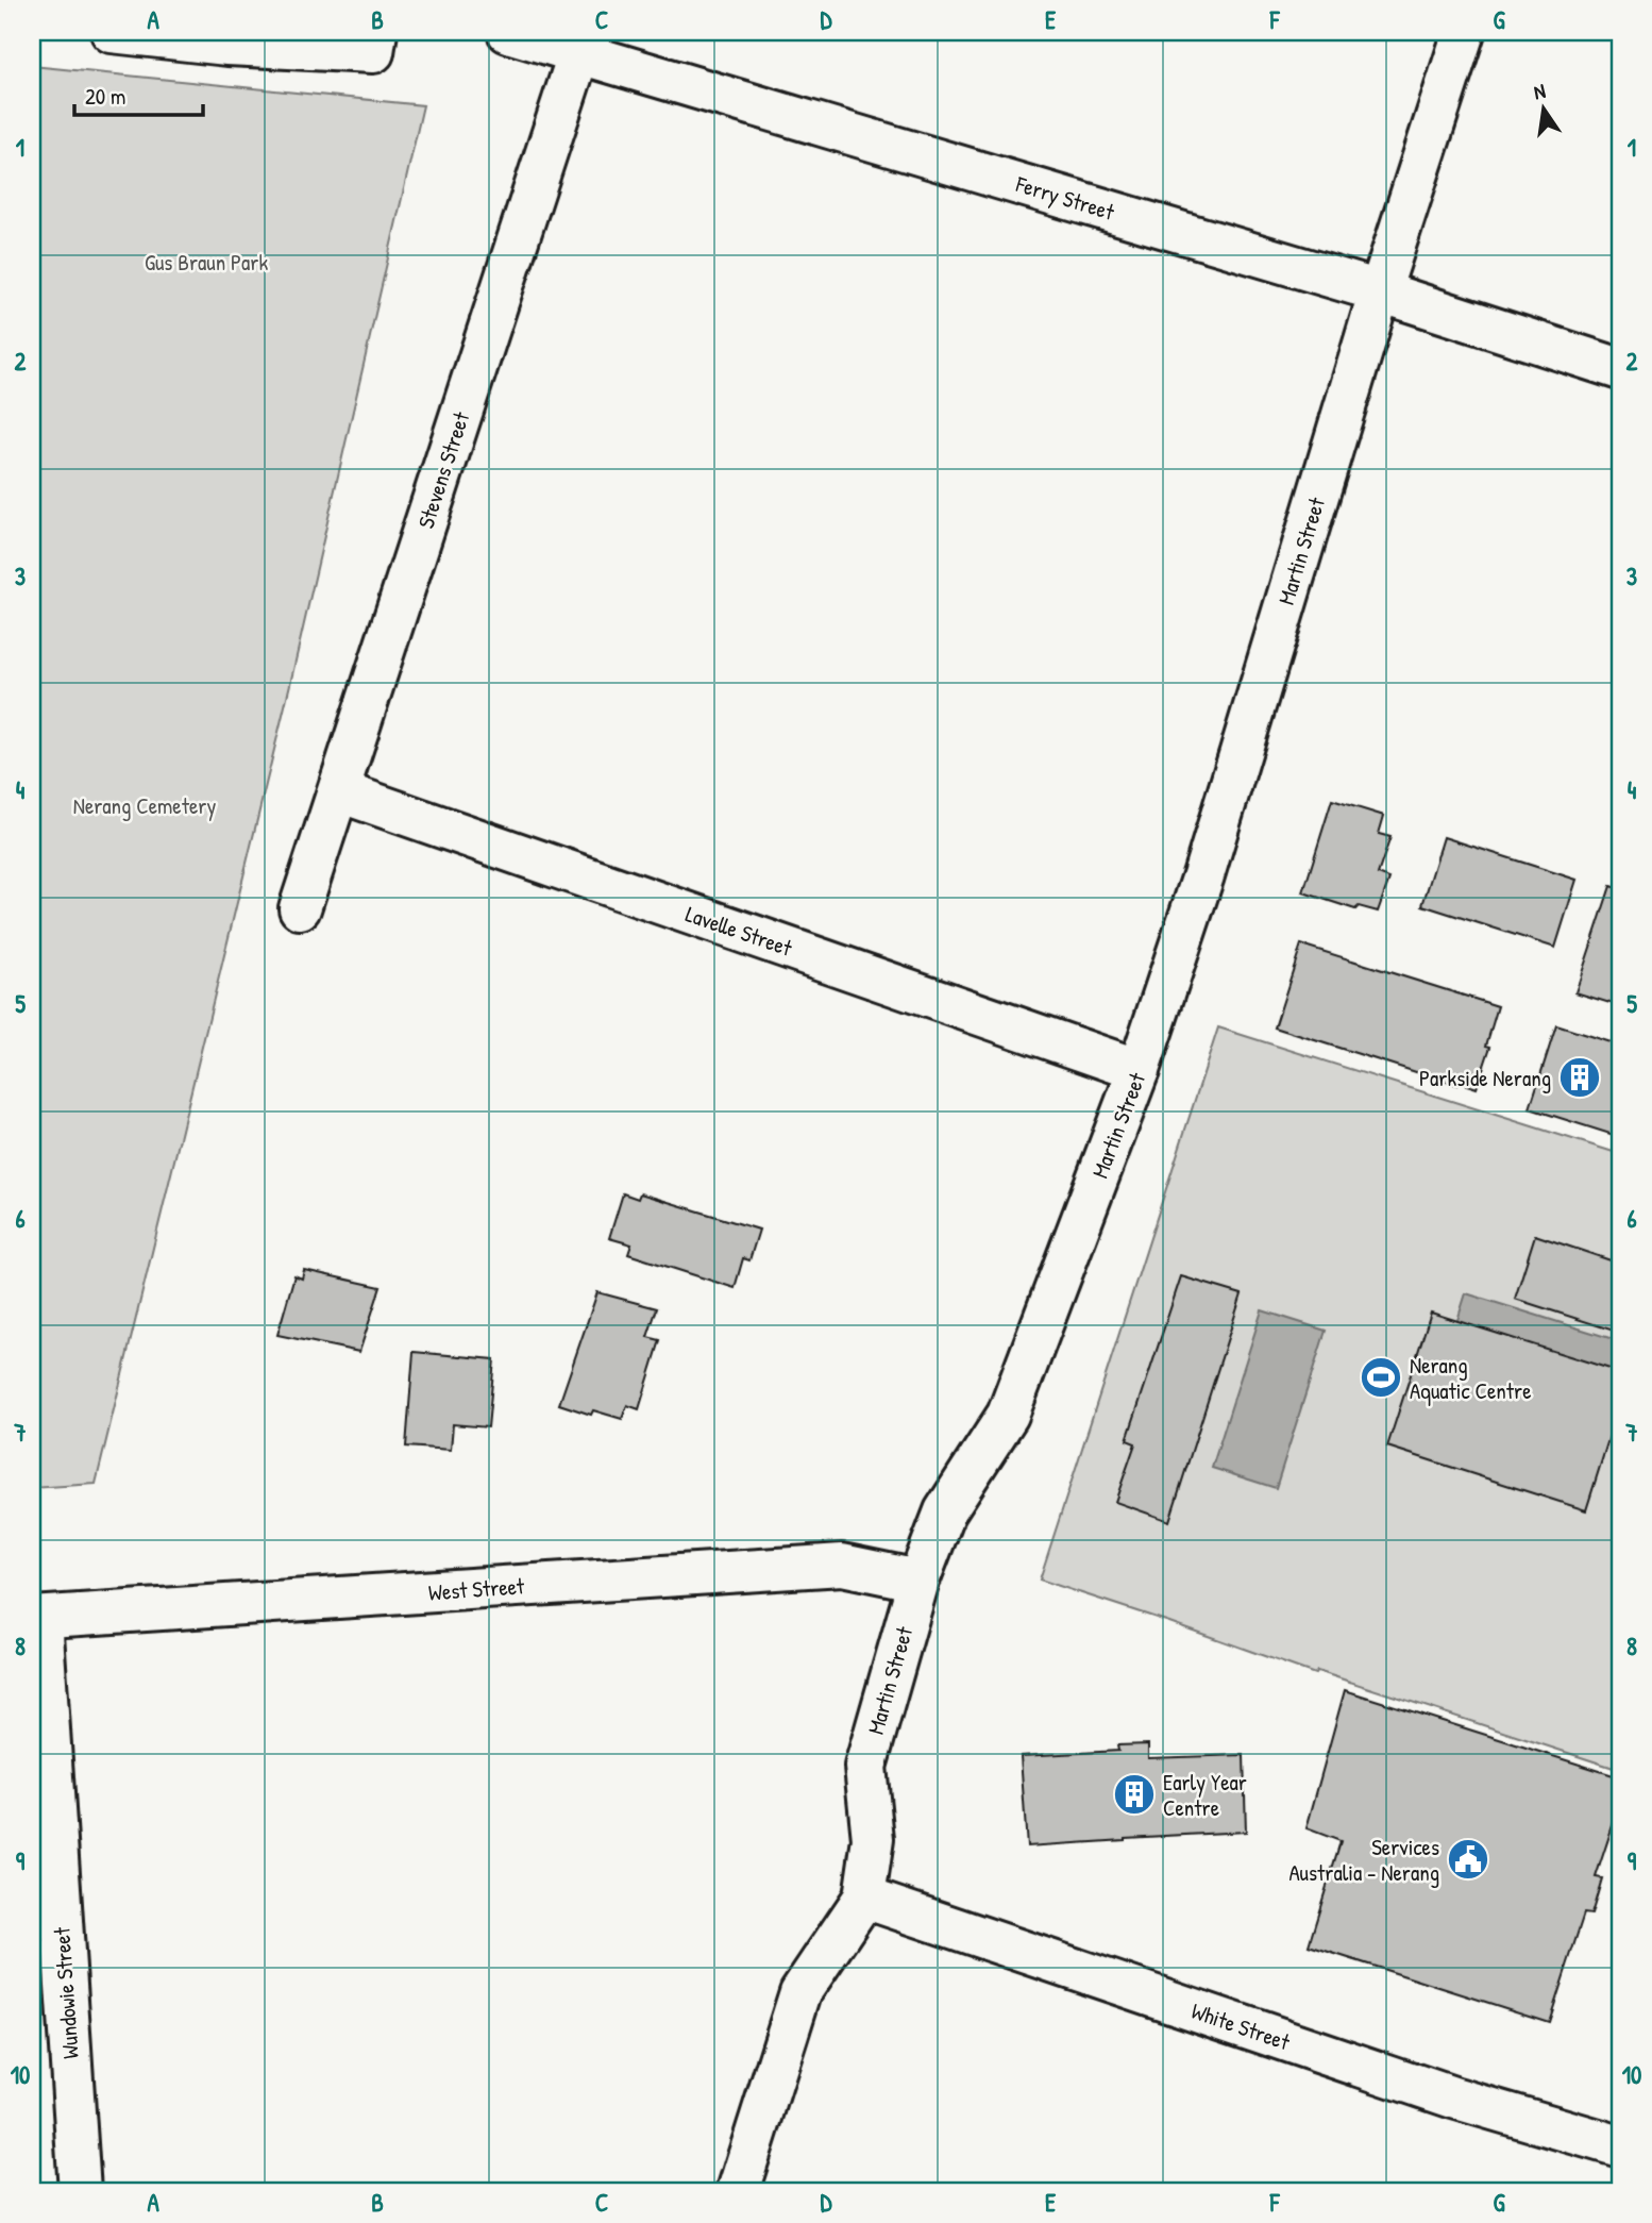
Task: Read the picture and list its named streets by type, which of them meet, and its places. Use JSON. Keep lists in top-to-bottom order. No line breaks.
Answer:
{"streets":{"street":["Ferry Street","Stevens Street","Martin Street","Lavelle Street","West Street","Wundowie Street","White Street"]},"crossings":[["Ferry Street","Stevens Street"],["Ferry Street","Martin Street"],["Stevens Street","Lavelle Street"],["Martin Street","Lavelle Street"],["Martin Street","West Street"],["Martin Street","White Street"],["West Street","Wundowie Street"]],"parks":["Gus Braun Park","Nerang Cemetery"],"places":{"building":["Parkside Nerang","Early Year Centre"],"sports":["Nerang Aquatic Centre"],"public building":["Services Australia - Nerang"]},"scale_bar":"20 m","north":"top","grid":{"columns":["A","B","C","D","E","F","G"],"rows":["1","2","3","4","5","6","7","8","9","10"]}}
